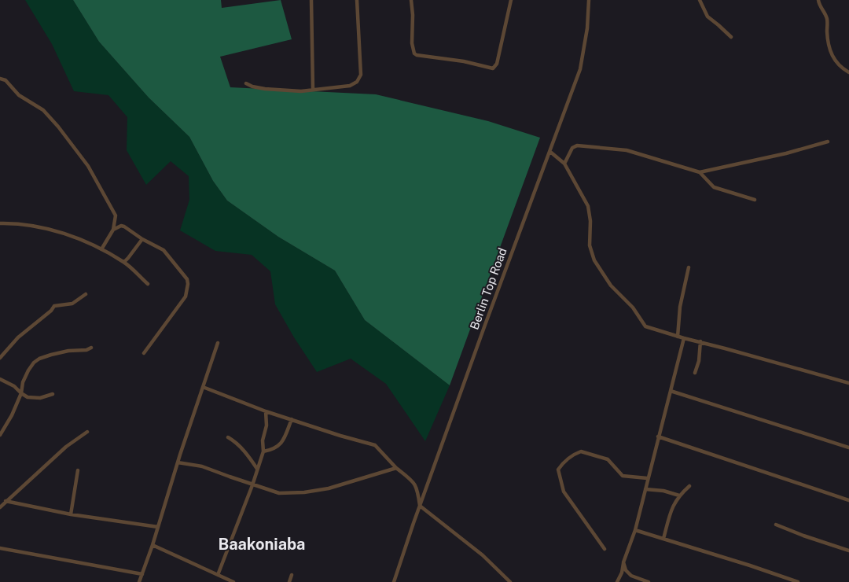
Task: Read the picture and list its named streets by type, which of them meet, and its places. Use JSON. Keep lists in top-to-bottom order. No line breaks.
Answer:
{"streets":{"street":["Berlin Top Road"]},"districts":["Baakoniaba"]}
